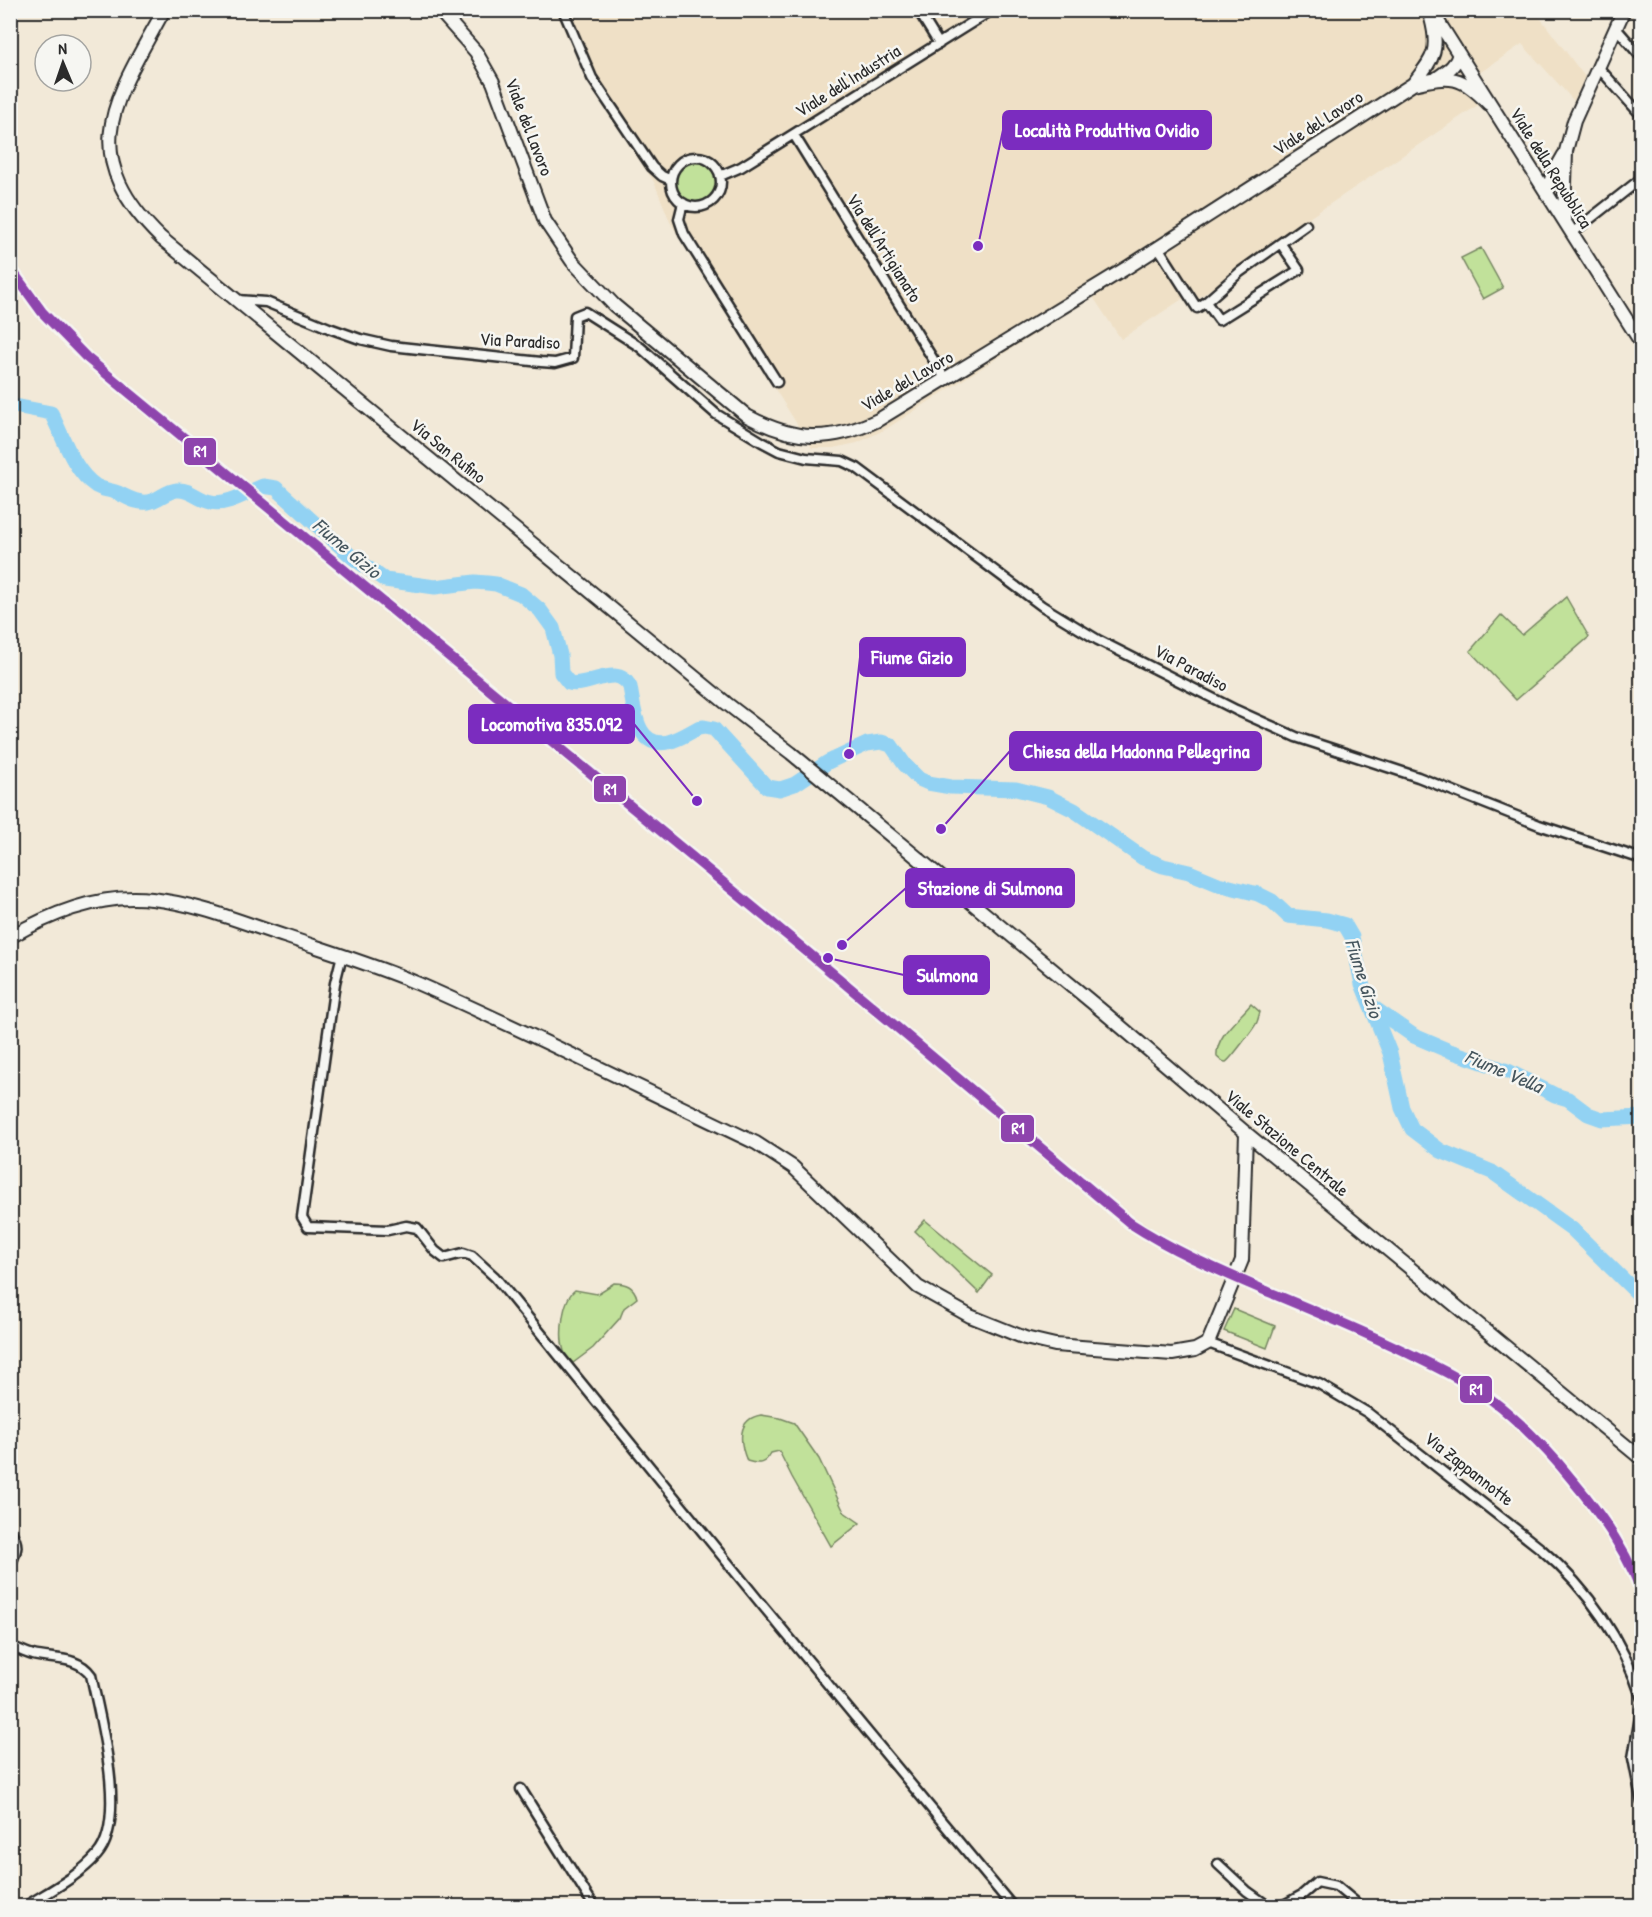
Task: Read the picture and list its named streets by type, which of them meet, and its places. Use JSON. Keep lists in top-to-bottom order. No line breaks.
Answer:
{"streets":{"main road":["Viale del Lavoro","Viale della Repubblica","Via San Rufino","Viale Stazione Centrale"],"street":["Viale dell'Industria","Via dell'Artigianato","Via Paradiso","Via Zappannotte"]},"crossings":[["Viale dell'Industria","Via dell'Artigianato"],["Viale del Lavoro","Via dell'Artigianato"],["Via Paradiso","Via San Rufino"],["Via San Rufino","Viale Stazione Centrale"]],"water":["Fiume Gizio","Fiume Vella"],"places":["Località Produttiva Ovidio","Fiume Gizio","Locomotiva 835.092","Chiesa della Madonna Pellegrina","Stazione di Sulmona","Sulmona"],"lines":["transit line R1"],"north":"top"}
